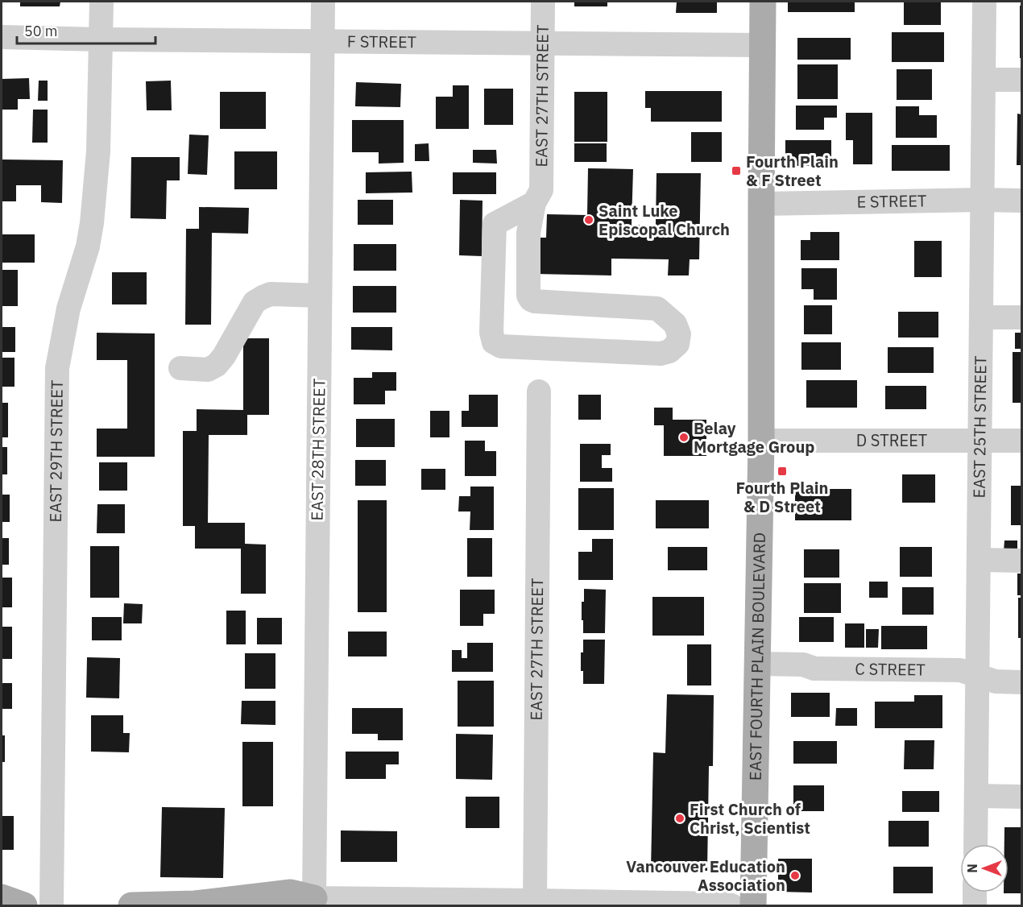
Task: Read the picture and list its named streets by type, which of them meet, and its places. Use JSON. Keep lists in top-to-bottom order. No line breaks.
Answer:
{"streets":{"main road":["EAST FOURTH PLAIN BOULEVARD"],"street":["F STREET","EAST 27TH STREET","E STREET","EAST 25TH STREET","D STREET","EAST 28TH STREET","EAST 29TH STREET","C STREET"]},"crossings":[["F STREET","EAST 27TH STREET"],["F STREET","EAST 28TH STREET"],["F STREET","EAST 29TH STREET"],["F STREET","EAST FOURTH PLAIN BOULEVARD"],["E STREET","EAST 25TH STREET"],["E STREET","EAST FOURTH PLAIN BOULEVARD"],["EAST 25TH STREET","D STREET"],["EAST 25TH STREET","C STREET"],["D STREET","EAST FOURTH PLAIN BOULEVARD"],["EAST FOURTH PLAIN BOULEVARD","C STREET"]],"places":{"transit":["Fourth Plain & F Street","Fourth Plain & D Street"],"other":["Saint Luke Episcopal Church","Belay Mortgage Group","First Church of Christ, Scientist","Vancouver Education Association"]},"scale_bar":"50 m","north":"left"}
